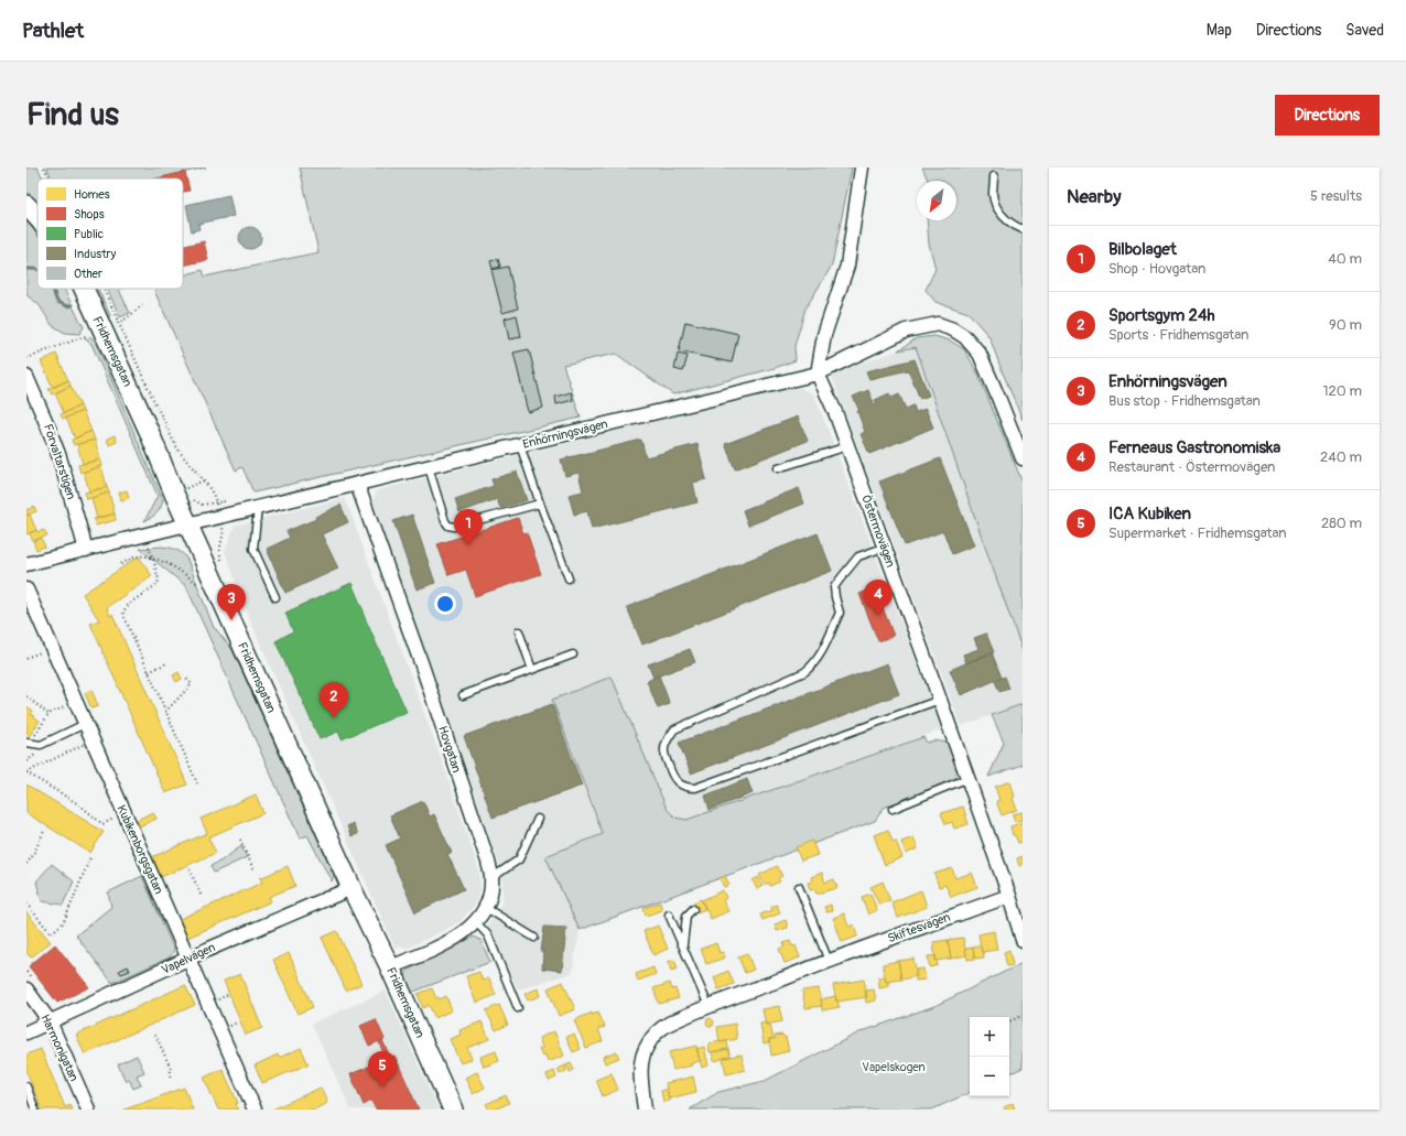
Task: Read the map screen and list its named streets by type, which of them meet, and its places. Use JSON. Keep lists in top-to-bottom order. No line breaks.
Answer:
{"streets":{"street":["Fridhemsgatan","Enhörningsvägen","Förvaltarstigen","Östermovägen","Hovgatan","Kubikenborgsgatan","Skiftesvägen","Vapelvägen","Harmonigatan"]},"crossings":[["Fridhemsgatan","Enhörningsvägen"],["Fridhemsgatan","Hovgatan"],["Fridhemsgatan","Vapelvägen"],["Enhörningsvägen","Förvaltarstigen"],["Enhörningsvägen","Östermovägen"],["Enhörningsvägen","Hovgatan"],["Östermovägen","Skiftesvägen"],["Kubikenborgsgatan","Vapelvägen"],["Vapelvägen","Harmonigatan"]],"parks":["Vapelskogen"],"legend":["Homes","Shops","Public","Industry","Other"],"north":"bottom left","page":{"header":"Pathlet","nav":["Map","Directions","Saved"],"buttons":"Directions","title":"Find us","heading":["Nearby","5 results"],"list":[{"mark":"1","name":"Bilbolaget","note":"Shop · Hovgatan","value":"40 m"},{"mark":"2","name":"Sportsgym 24h","note":"Sports · Fridhemsgatan","value":"90 m"},{"mark":"3","name":"Enhörningsvägen","note":"Bus stop · Fridhemsgatan","value":"120 m"},{"mark":"4","name":"Ferneaus Gastronomiska","note":"Restaurant · Östermovägen","value":"240 m"},{"mark":"5","name":"ICA Kubiken","note":"Supermarket · Fridhemsgatan","value":"280 m"}],"pins":["1","4","3","2","5"],"map_buttons":["+","−"]}}
